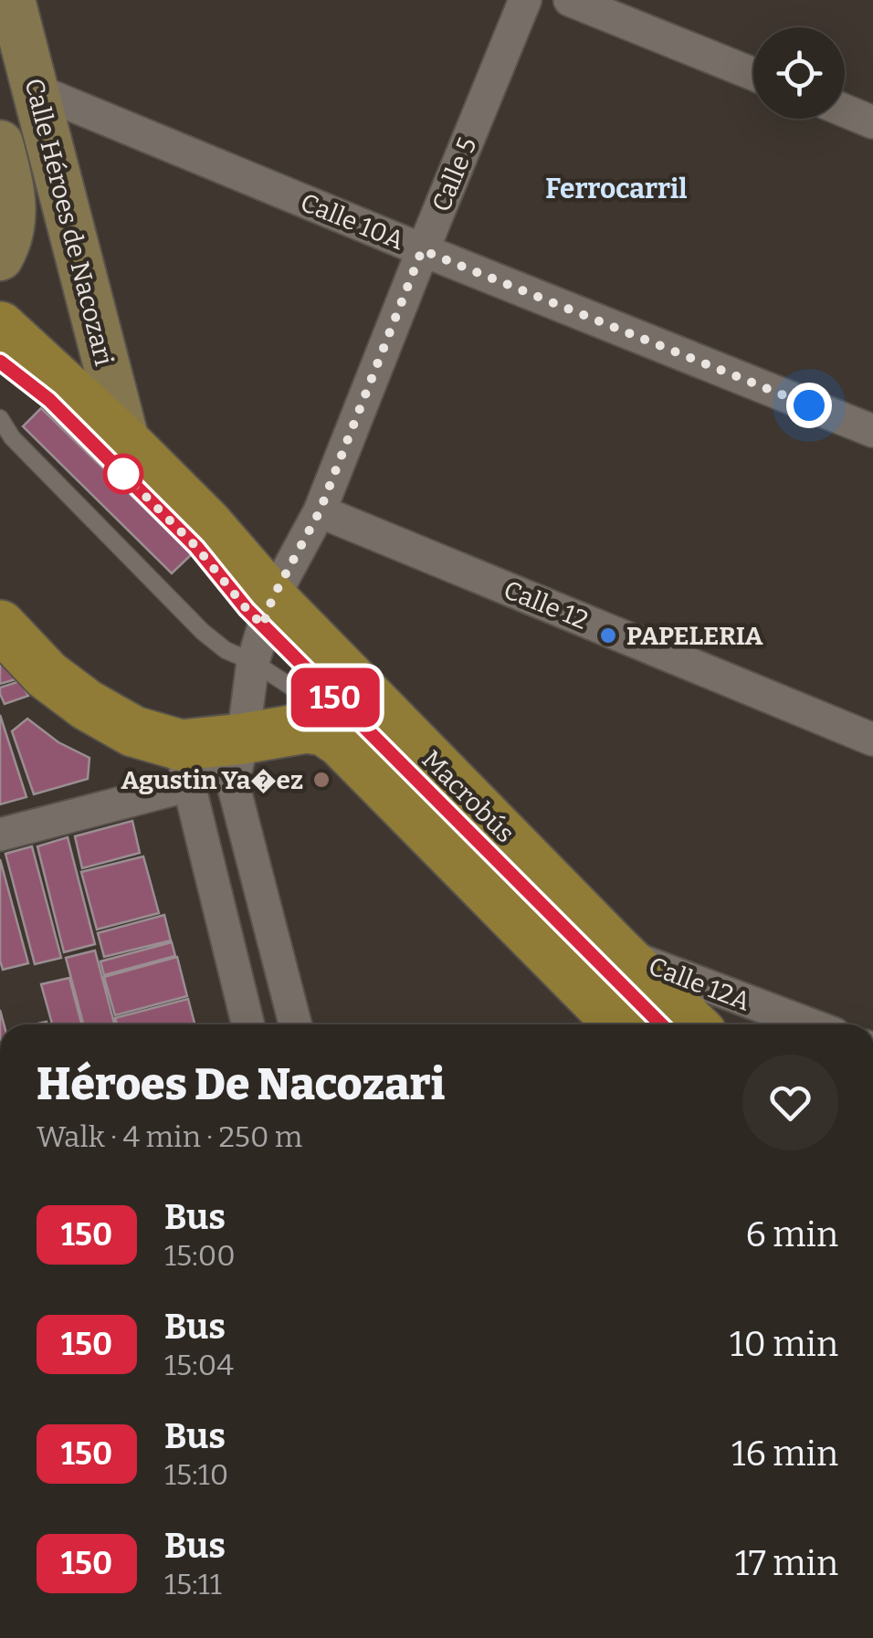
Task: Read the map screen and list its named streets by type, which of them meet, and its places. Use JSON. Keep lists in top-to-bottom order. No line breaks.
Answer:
{"streets":{"main road":["Calle Héroes de Nacozari"],"street":["Calle 5","Calle 10A","Calle 12","Calle 12A"],"lane":["Macrobús"]},"crossings":[["Calle 5","Calle 10A"],["Calle 5","Calle 12"],["Calle 5","Macrobús"],["Calle 10A","Calle Héroes de Nacozari"]],"districts":["Ferrocarril"],"places":["PAPELERIA","Agustin Ya�ez"],"lines":["bus line 150"],"page":{"on_map":"150","heading":["Héroes De Nacozari","Walk · 4 min · 250 m"],"list":[{"mark":"150","name":"Bus","note":"15:00","value":"6 min"},{"mark":"150","name":"Bus","note":"15:04","value":"10 min"},{"mark":"150","name":"Bus","note":"15:10","value":"16 min"},{"mark":"150","name":"Bus","note":"15:11","value":"17 min"}]}}
